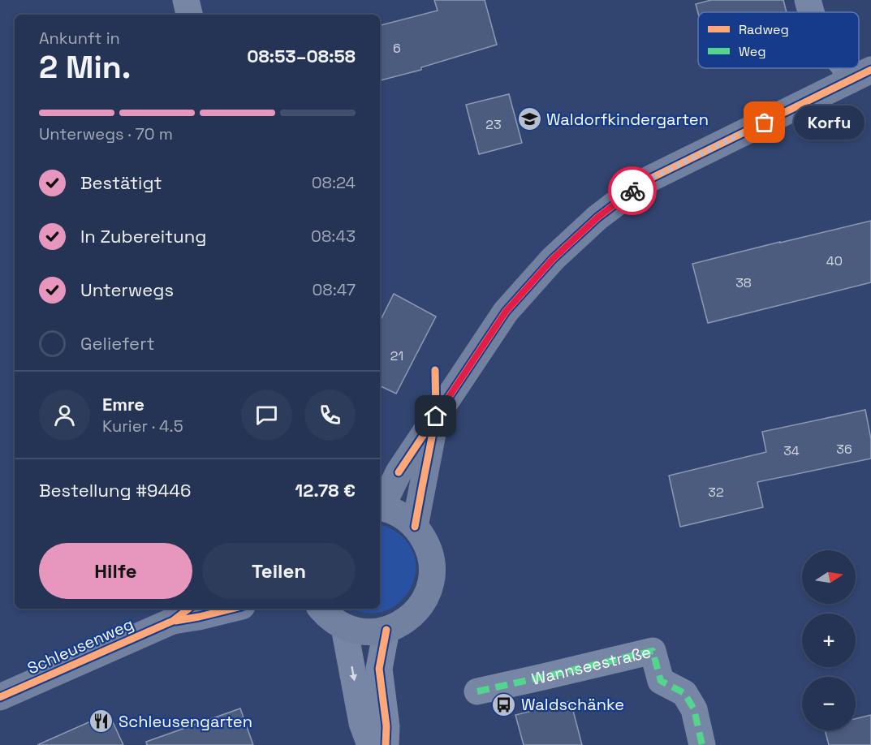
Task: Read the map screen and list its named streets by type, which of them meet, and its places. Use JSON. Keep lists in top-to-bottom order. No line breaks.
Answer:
{"streets":{"street":["Schleusenweg","Wannseestraße"]},"places":{"school or university":["Waldorfkindergarten"],"other":["Korfu"],"bus stop":["Waldschänke"],"restaurant":["Schleusengarten"]},"house_numbers":["6","23","40","38","21","36","34","32"],"legend":["Radweg","Weg"],"north":"right","page":{"heading":["2 Min.","Ankunft in","08:53–08:58"],"panel":["Emre","Kurier · 4.5","Bestellung #9446","12.78 €"],"bar":"Unterwegs · 70 m","bubble":"Korfu","list":[["Bestätigt","08:24"],["In Zubereitung","08:43"],["Unterwegs","08:47"],"Geliefert"],"buttons":["Hilfe","Teilen"],"map_buttons":["+","−"]}}
